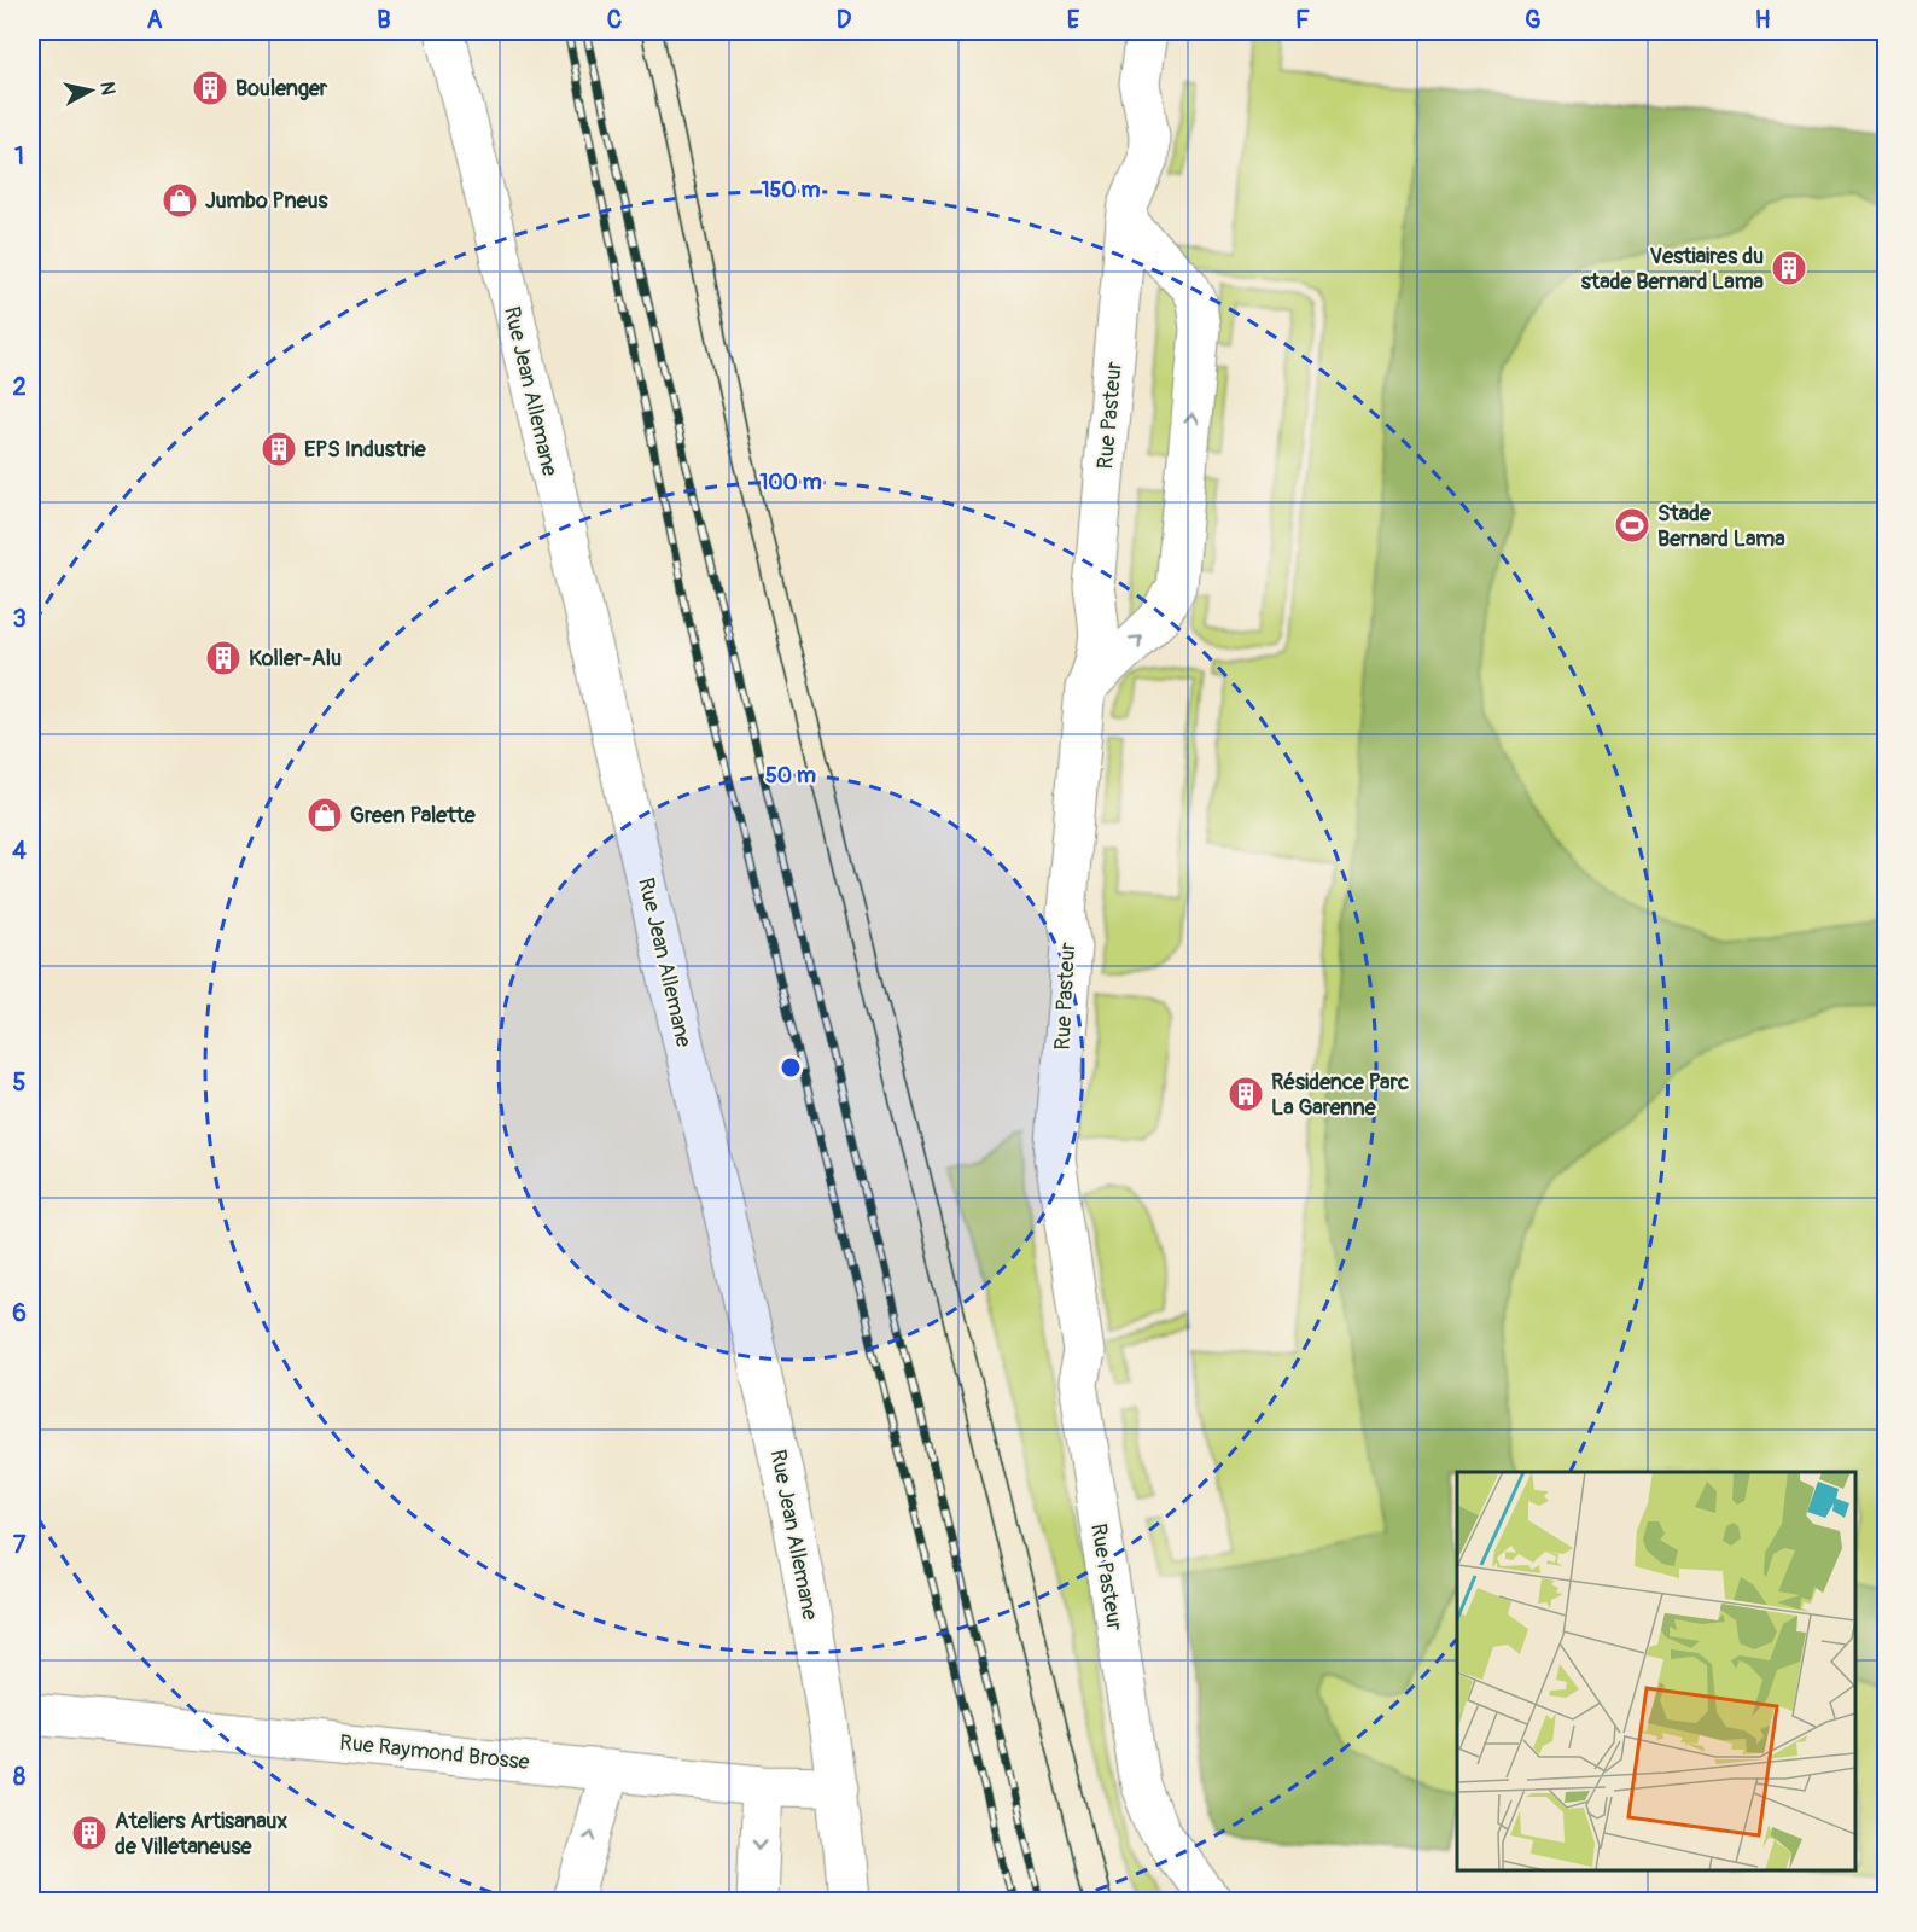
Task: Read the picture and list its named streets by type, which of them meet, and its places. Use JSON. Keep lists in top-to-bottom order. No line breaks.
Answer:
{"streets":{"street":["Rue Jean Allemane","Rue Pasteur","Rue Raymond Brosse"]},"crossings":[["Rue Jean Allemane","Rue Raymond Brosse"]],"places":{"building":["Boulenger","Vestiaires du stade Bernard Lama","EPS Industrie","Koller-Alu","Résidence Parc La Garenne","Ateliers Artisanaux de Villetaneuse"],"shop":["Jumbo Pneus","Green Palette"],"sports":["Stade Bernard Lama"]},"north":"right","grid":{"columns":["A","B","C","D","E","F","G","H"],"rows":["1","2","3","4","5","6","7","8"]},"rings":["150 m","100 m","50 m"]}
